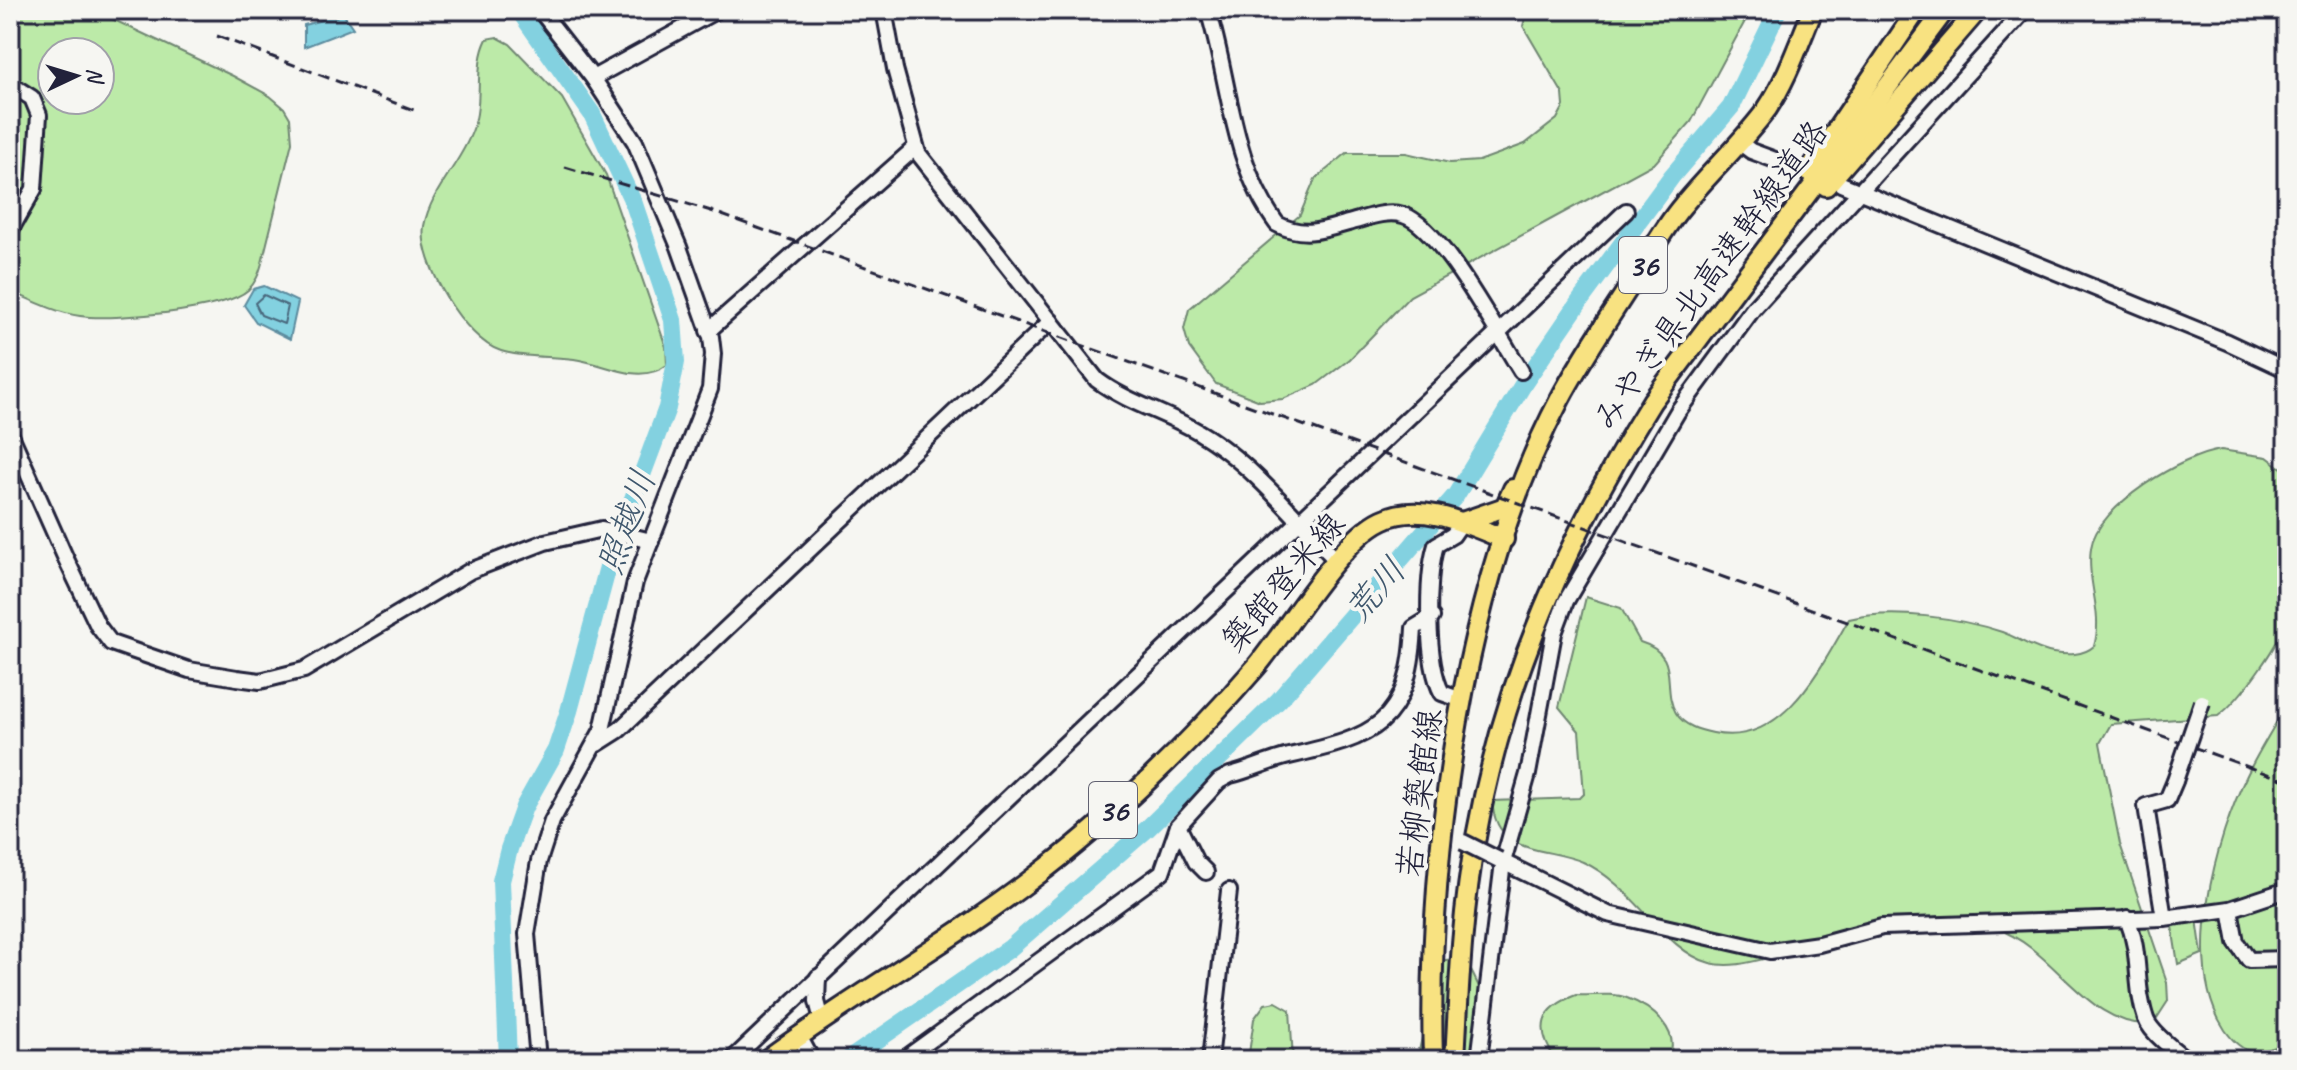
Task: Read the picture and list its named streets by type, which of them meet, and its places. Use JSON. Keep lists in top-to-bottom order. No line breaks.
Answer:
{"streets":{"main road":["36","みやぎ県北高速幹線道路","築館登米線","若柳築館線"]},"crossings":[["36","築館登米線"],["36","若柳築館線"],["築館登米線","若柳築館線"]],"water":["照越川","荒川"],"north":"right"}
